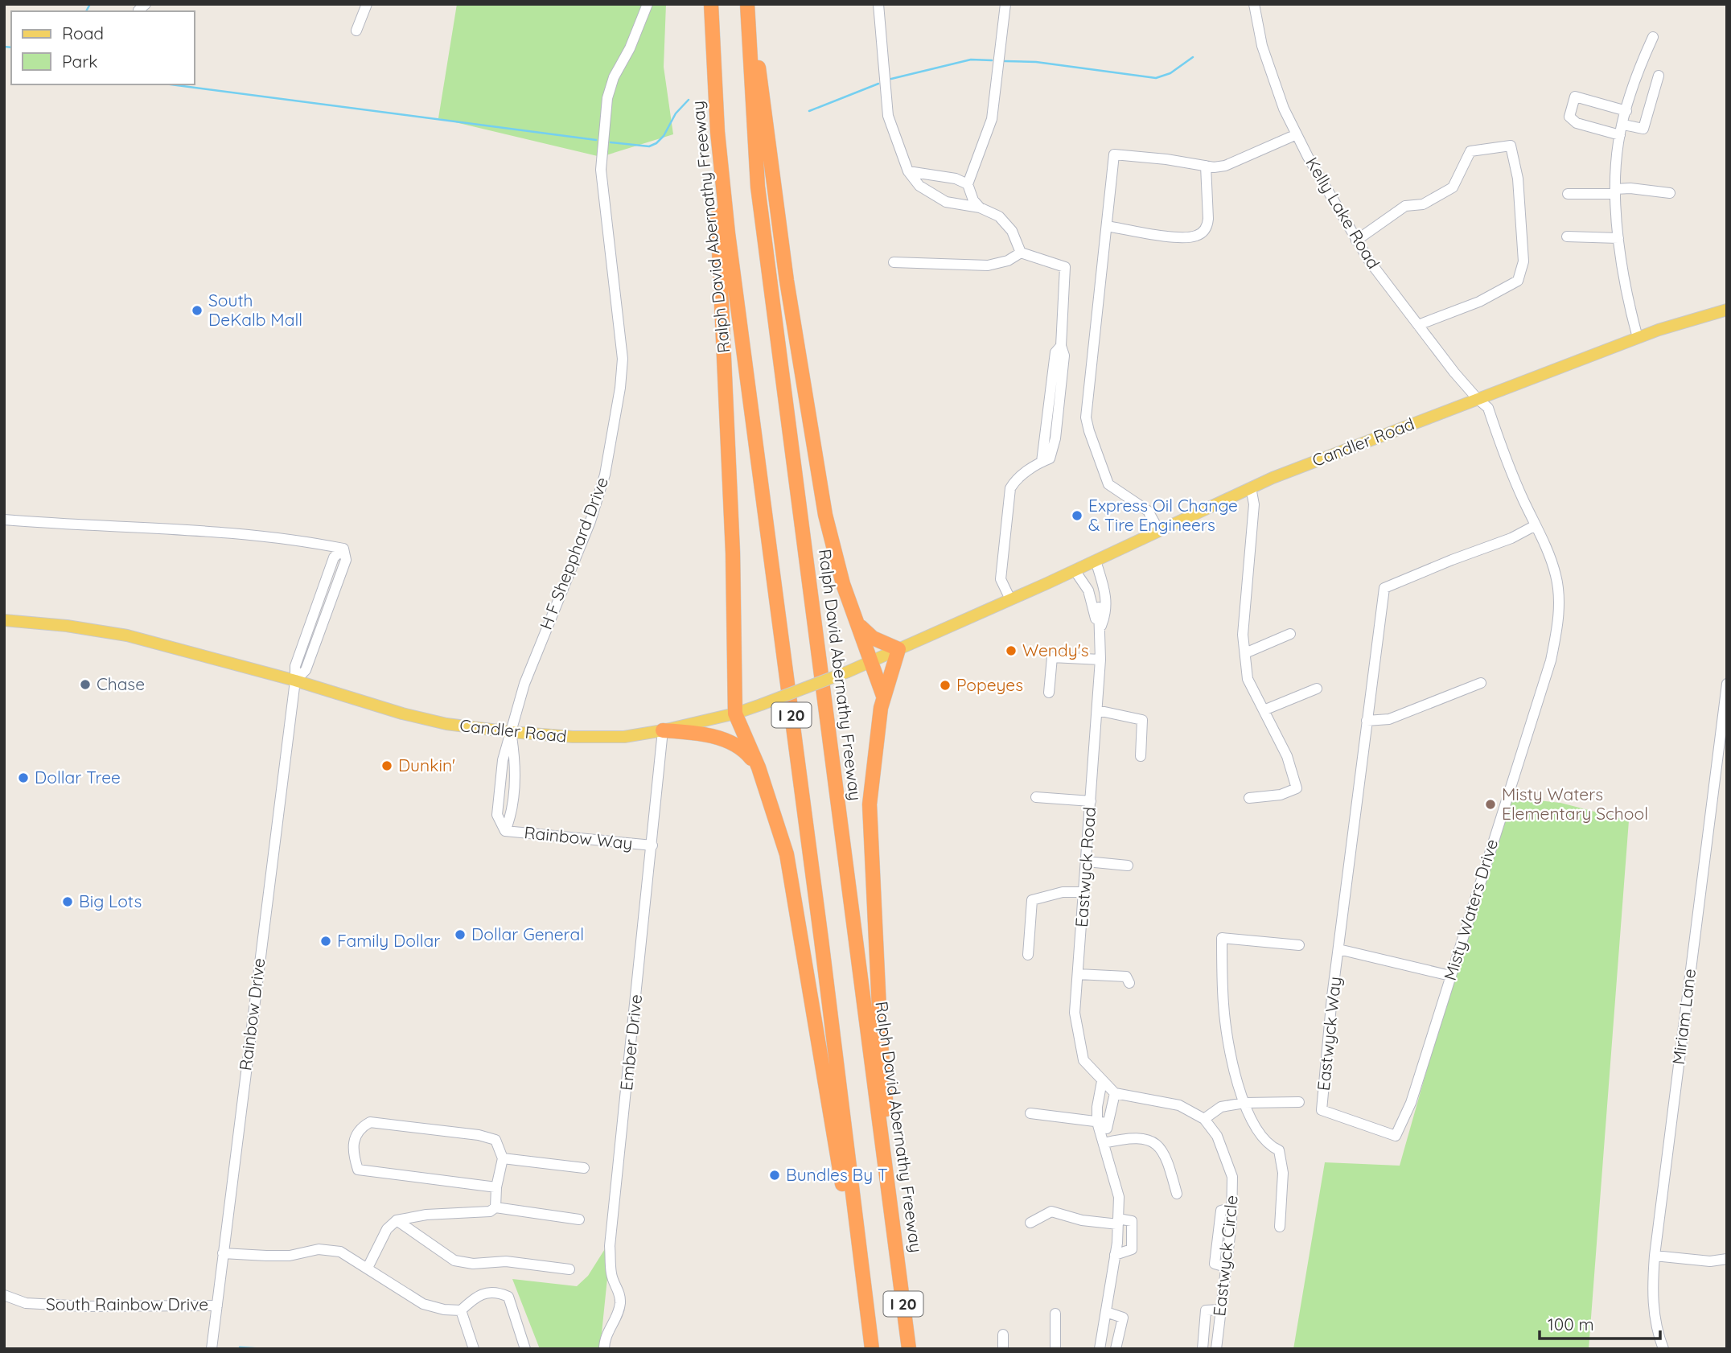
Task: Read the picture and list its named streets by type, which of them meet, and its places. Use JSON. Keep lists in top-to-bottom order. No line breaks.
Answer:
{"streets":{"highway":["Ralph David Abernathy Freeway","I 20"],"main road":["Candler Road"],"street":["Kelly Lake Road","H F Shepphard Drive","Rainbow Way","Eastwyck Road","Misty Waters Drive","Rainbow Drive","Miriam Lane","Eastwyck Way","Ember Drive","Eastwyck Circle","South Rainbow Drive"]},"crossings":[["Kelly Lake Road","Candler Road"],["Kelly Lake Road","Misty Waters Drive"],["Candler Road","H F Shepphard Drive"],["Candler Road","Rainbow Way"],["Candler Road","Eastwyck Road"],["Candler Road","Misty Waters Drive"],["Candler Road","Rainbow Drive"],["Candler Road","Ember Drive"],["H F Shepphard Drive","Rainbow Way"],["Rainbow Way","Ember Drive"],["Eastwyck Road","Eastwyck Circle"],["Misty Waters Drive","Eastwyck Way"],["Rainbow Drive","South Rainbow Drive"],["Eastwyck Way","Eastwyck Circle"]],"places":["South DeKalb Mall","Express Oil Change & Tire Engineers","Wendy's","Chase","Popeyes","Dunkin'","Dollar Tree","Misty Waters Elementary School","Big Lots","Dollar General","Family Dollar","Bundles By T"],"legend":["Road","Park"],"scale_bar":"100 m"}
